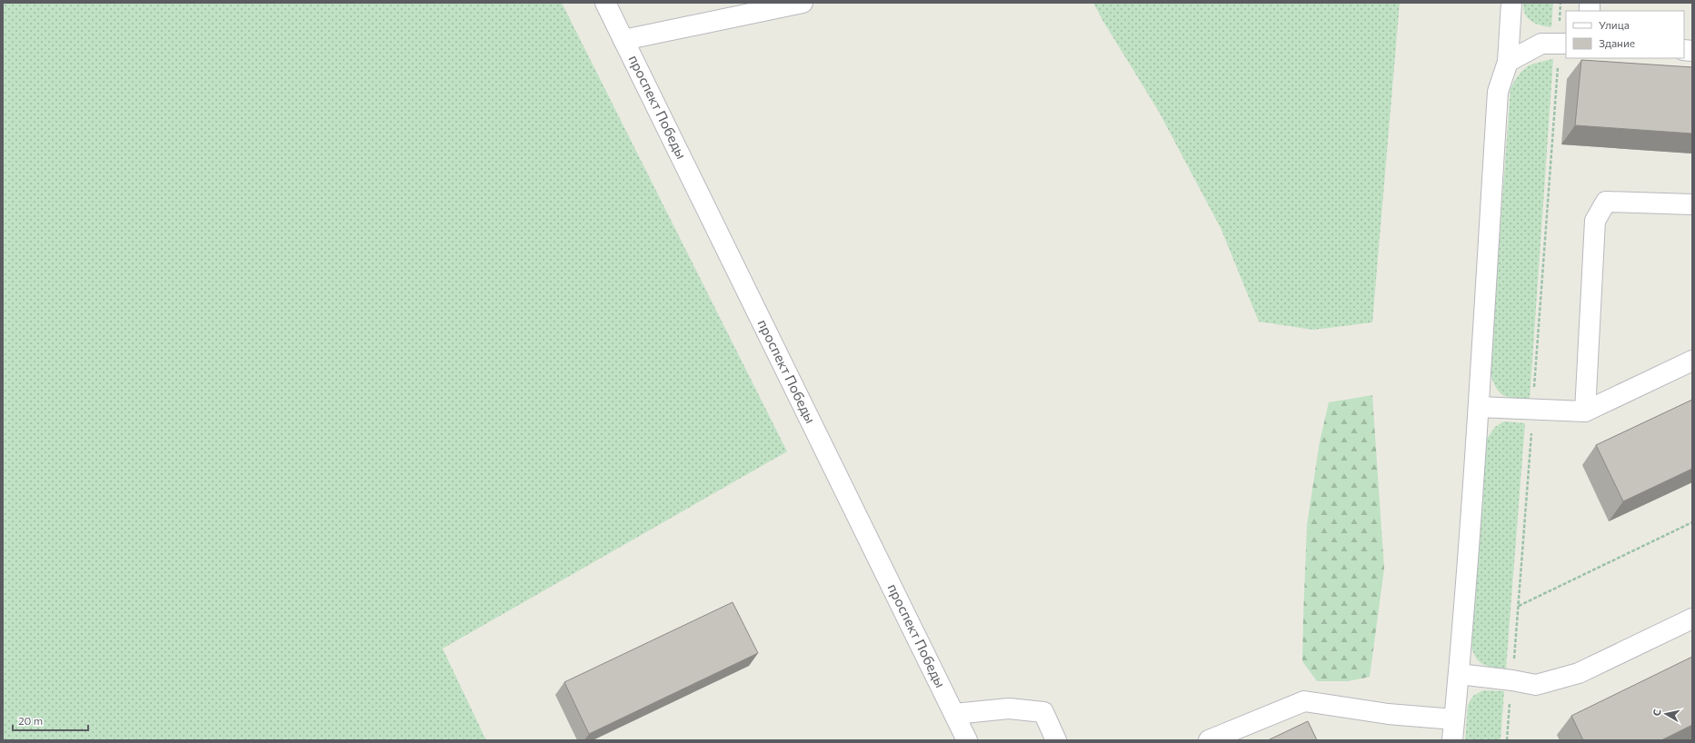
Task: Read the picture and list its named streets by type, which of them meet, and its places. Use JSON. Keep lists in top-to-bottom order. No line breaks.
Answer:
{"streets":{"street":["проспект Победы"]},"legend":["Улица","Здание"],"scale_bar":"20 m","north":"left"}
